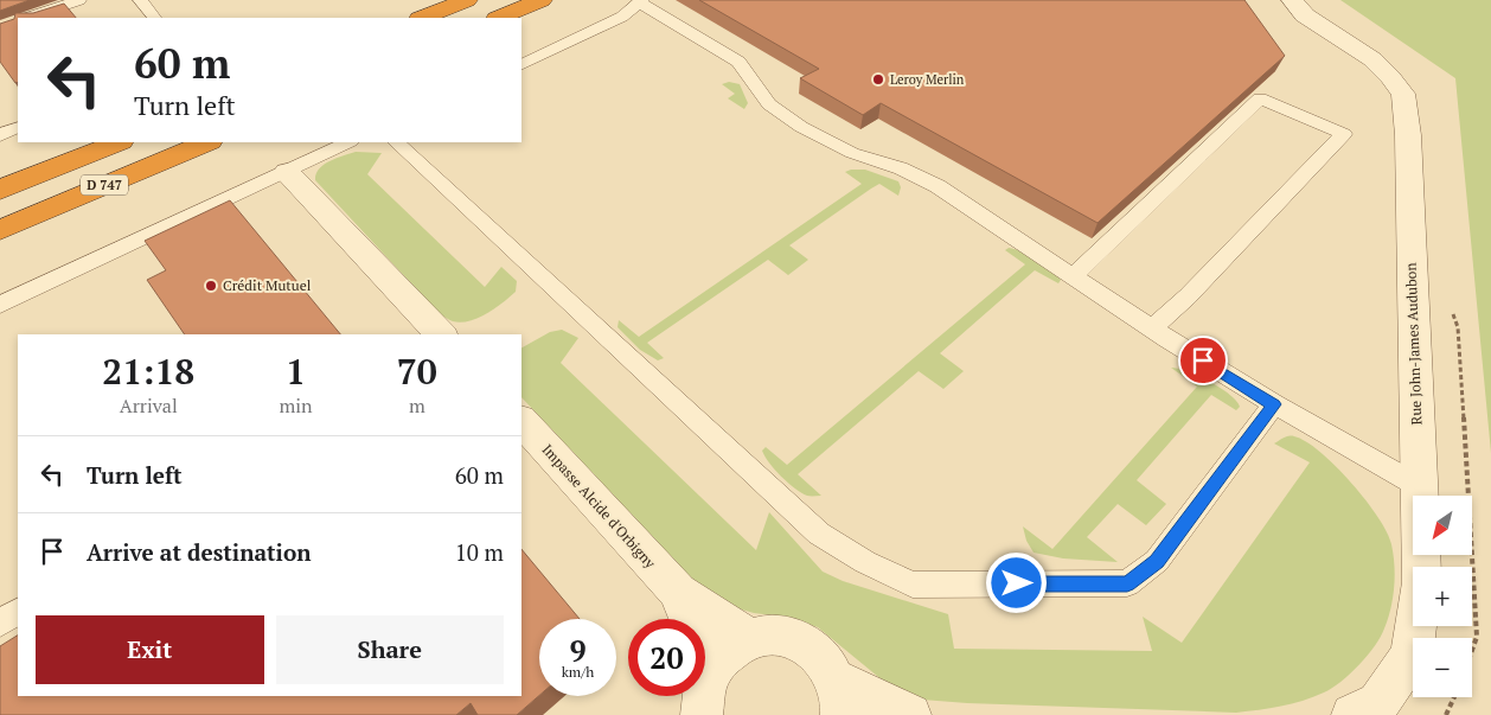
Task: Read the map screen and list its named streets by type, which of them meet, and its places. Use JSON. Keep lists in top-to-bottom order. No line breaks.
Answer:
{"streets":{"highway":["D 747"],"street":["Rue John-James Audubon","Impasse Alcide d'Orbigny"]},"places":["Leroy Merlin","Crédit Mutuel"],"north":"bottom left","page":{"turn":["60 m","Turn left"],"eta":["21:18","Arrival","1","min","70","m"],"list":[{"name":"Turn left","value":"60 m"},{"name":"Arrive at destination","value":"10 m"}],"map_buttons":["+","−"],"buttons":["Exit","Share"],"speed":"9 km/h","limit":"20"}}
